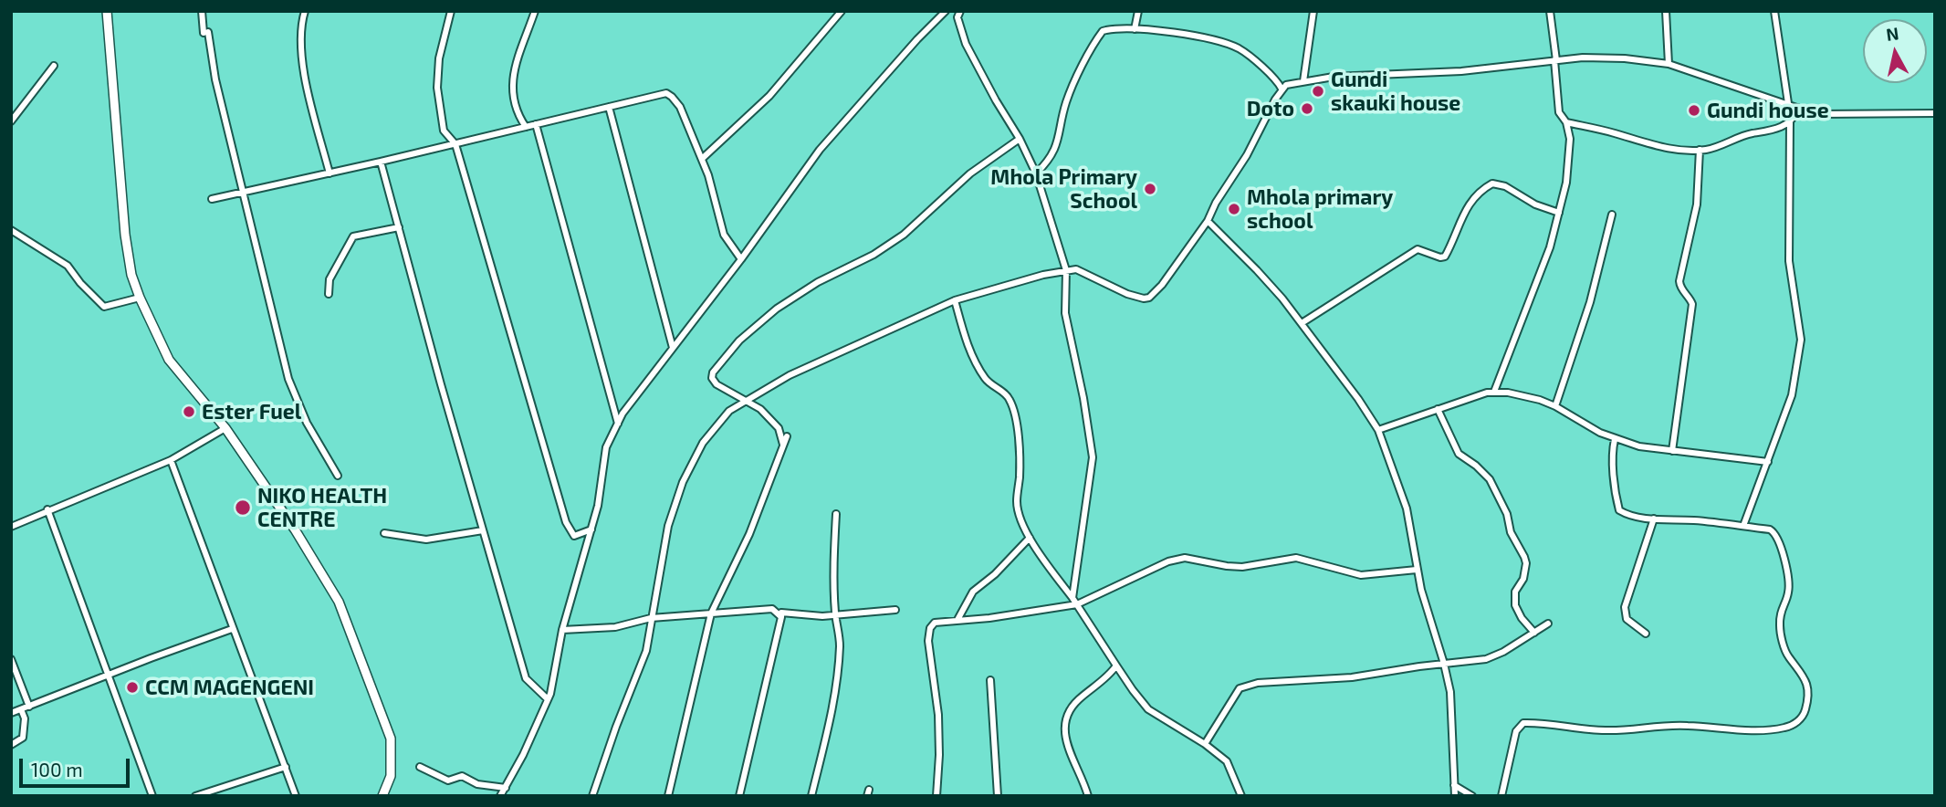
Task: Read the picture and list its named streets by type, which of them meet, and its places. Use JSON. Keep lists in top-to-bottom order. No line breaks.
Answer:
{"places":["Gundi skauki house","Doto","Gundi house","Mhola Primary School","Mhola primary school","Ester Fuel","NIKO HEALTH CENTRE","CCM MAGENGENI"],"scale_bar":"100 m","north":"top"}
